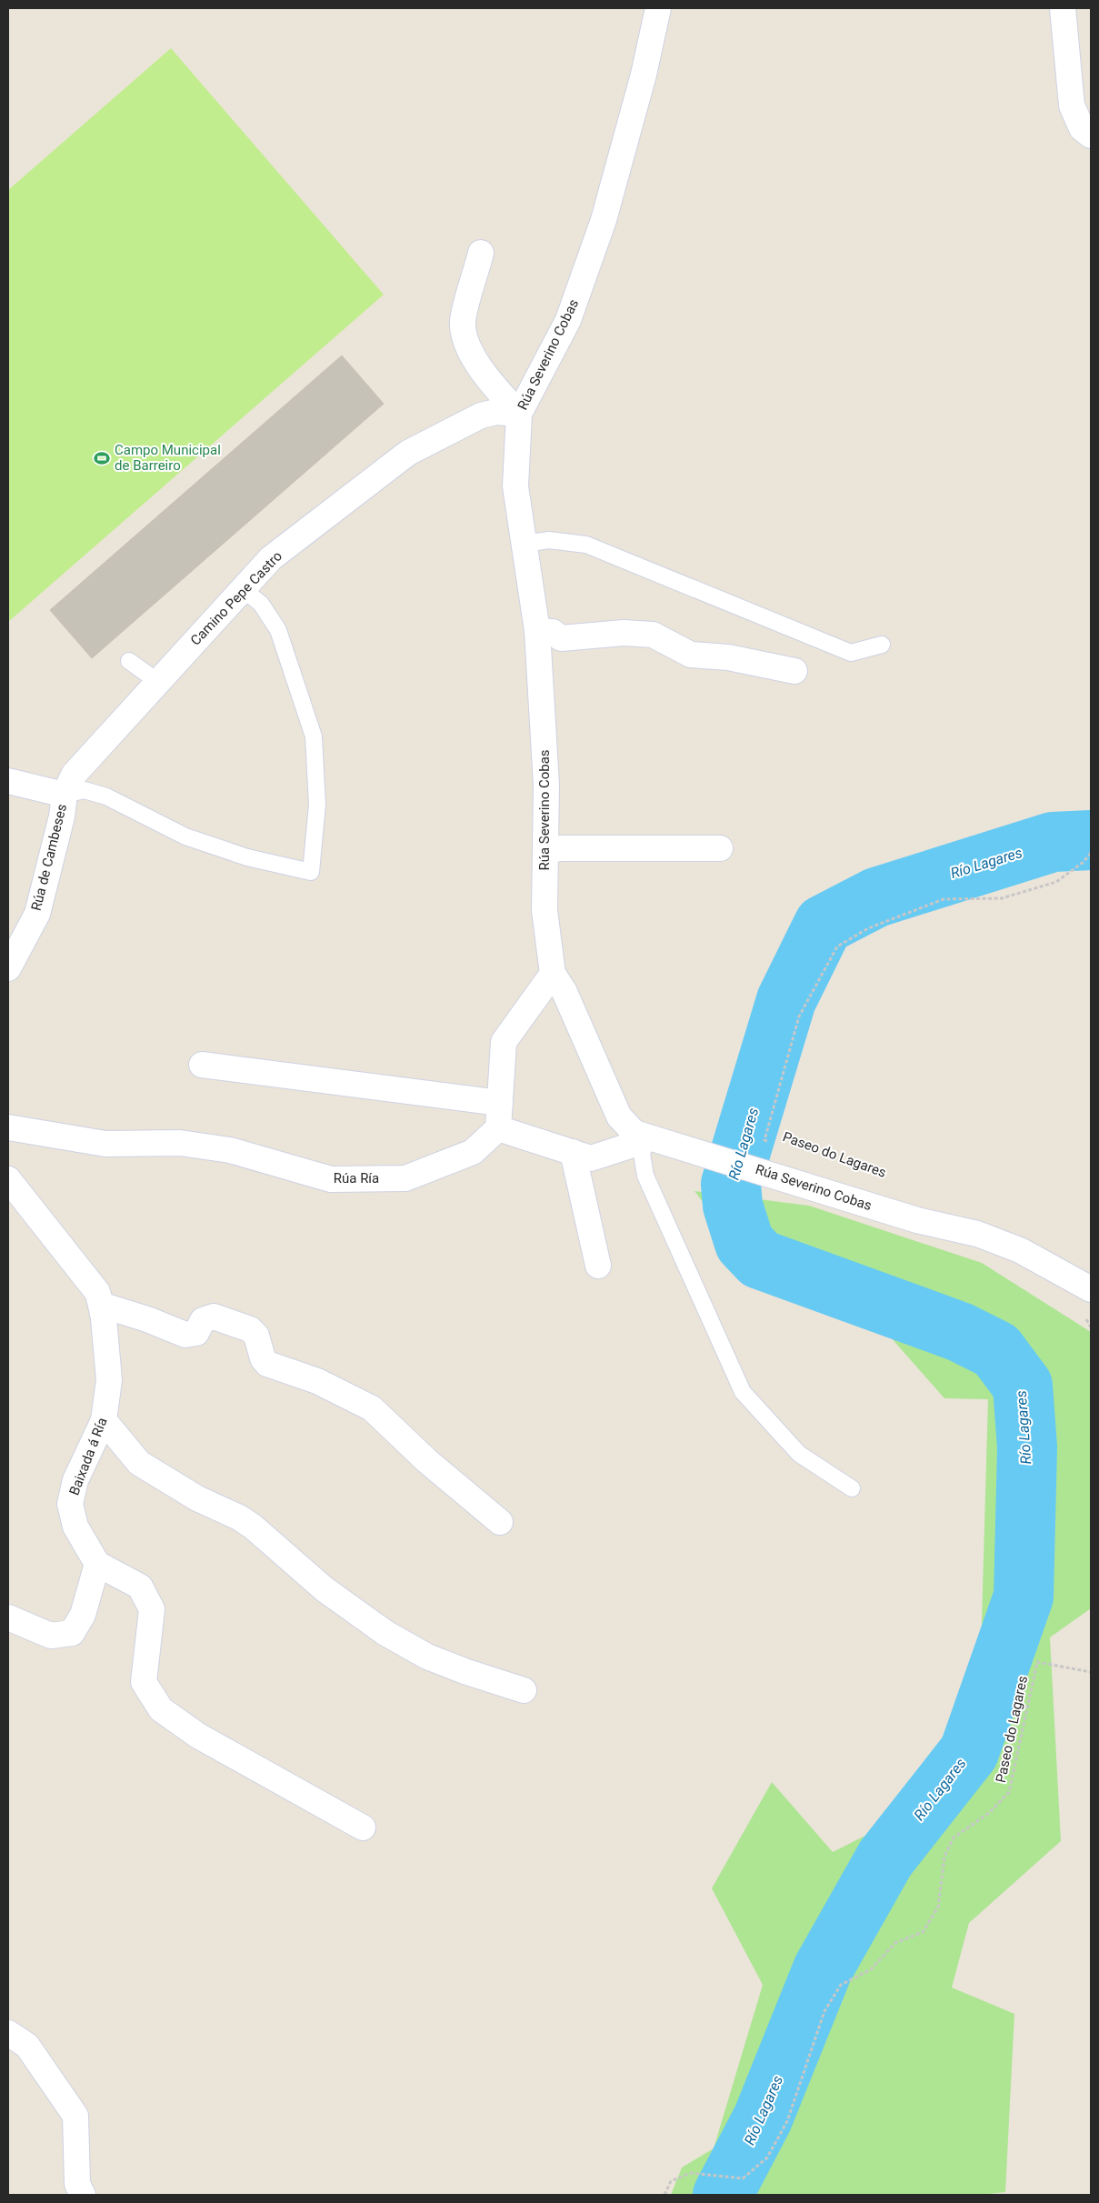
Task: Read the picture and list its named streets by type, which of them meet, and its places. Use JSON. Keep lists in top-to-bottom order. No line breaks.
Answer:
{"streets":{"street":["Rúa Severino Cobas","Camino Pepe Castro","Rúa de Cambeses","Rúa Ría","Baixada á Ría"],"path":["Paseo do Lagares"]},"crossings":[["Rúa Severino Cobas","Camino Pepe Castro"],["Camino Pepe Castro","Rúa de Cambeses"]],"water":["Río Lagares"],"places":{"sports":["Campo Municipal de Barreiro"]}}
